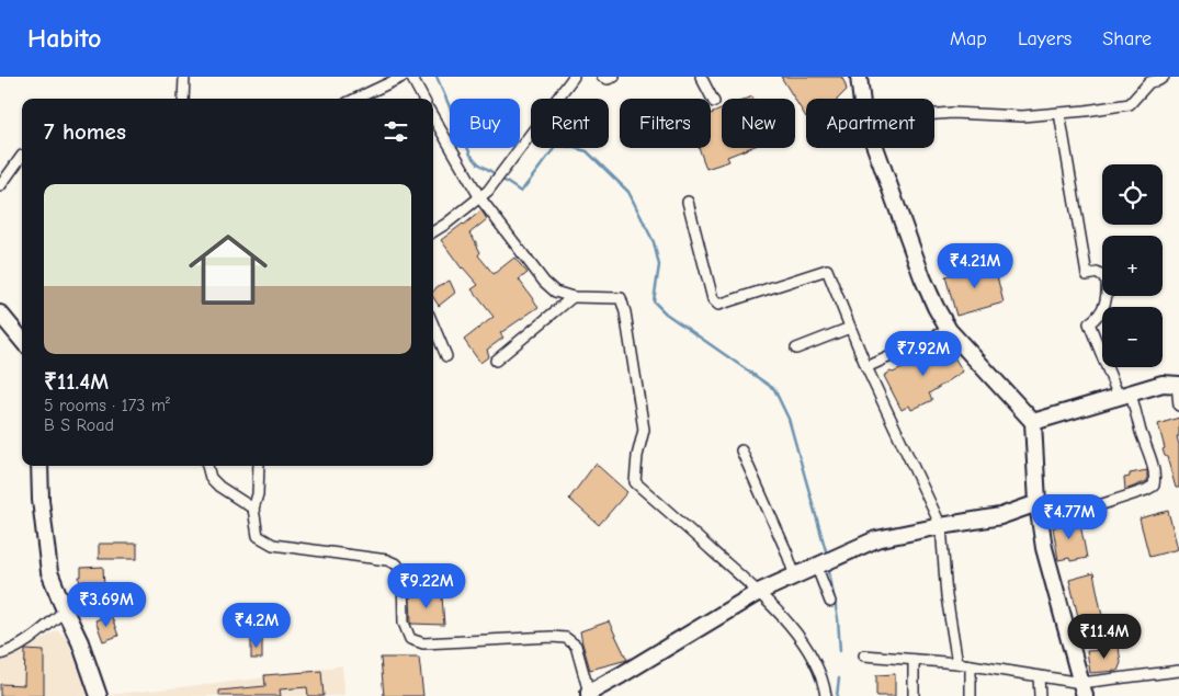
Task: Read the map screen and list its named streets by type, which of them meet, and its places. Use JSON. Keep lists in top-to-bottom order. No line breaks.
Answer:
{"page":{"header":"Habito","nav":["Map","Layers","Share"],"chip":["Buy","Rent","Filters","New","Apartment"],"heading":"7 homes","map_buttons":["+","−"],"list":[{"name":"₹11.4M","note":"5 rooms · 173 m² · B S Road"}],"price":["₹4.21M","₹7.92M","₹4.77M","₹9.22M","₹3.69M","₹4.2M","₹11.4M"]}}
